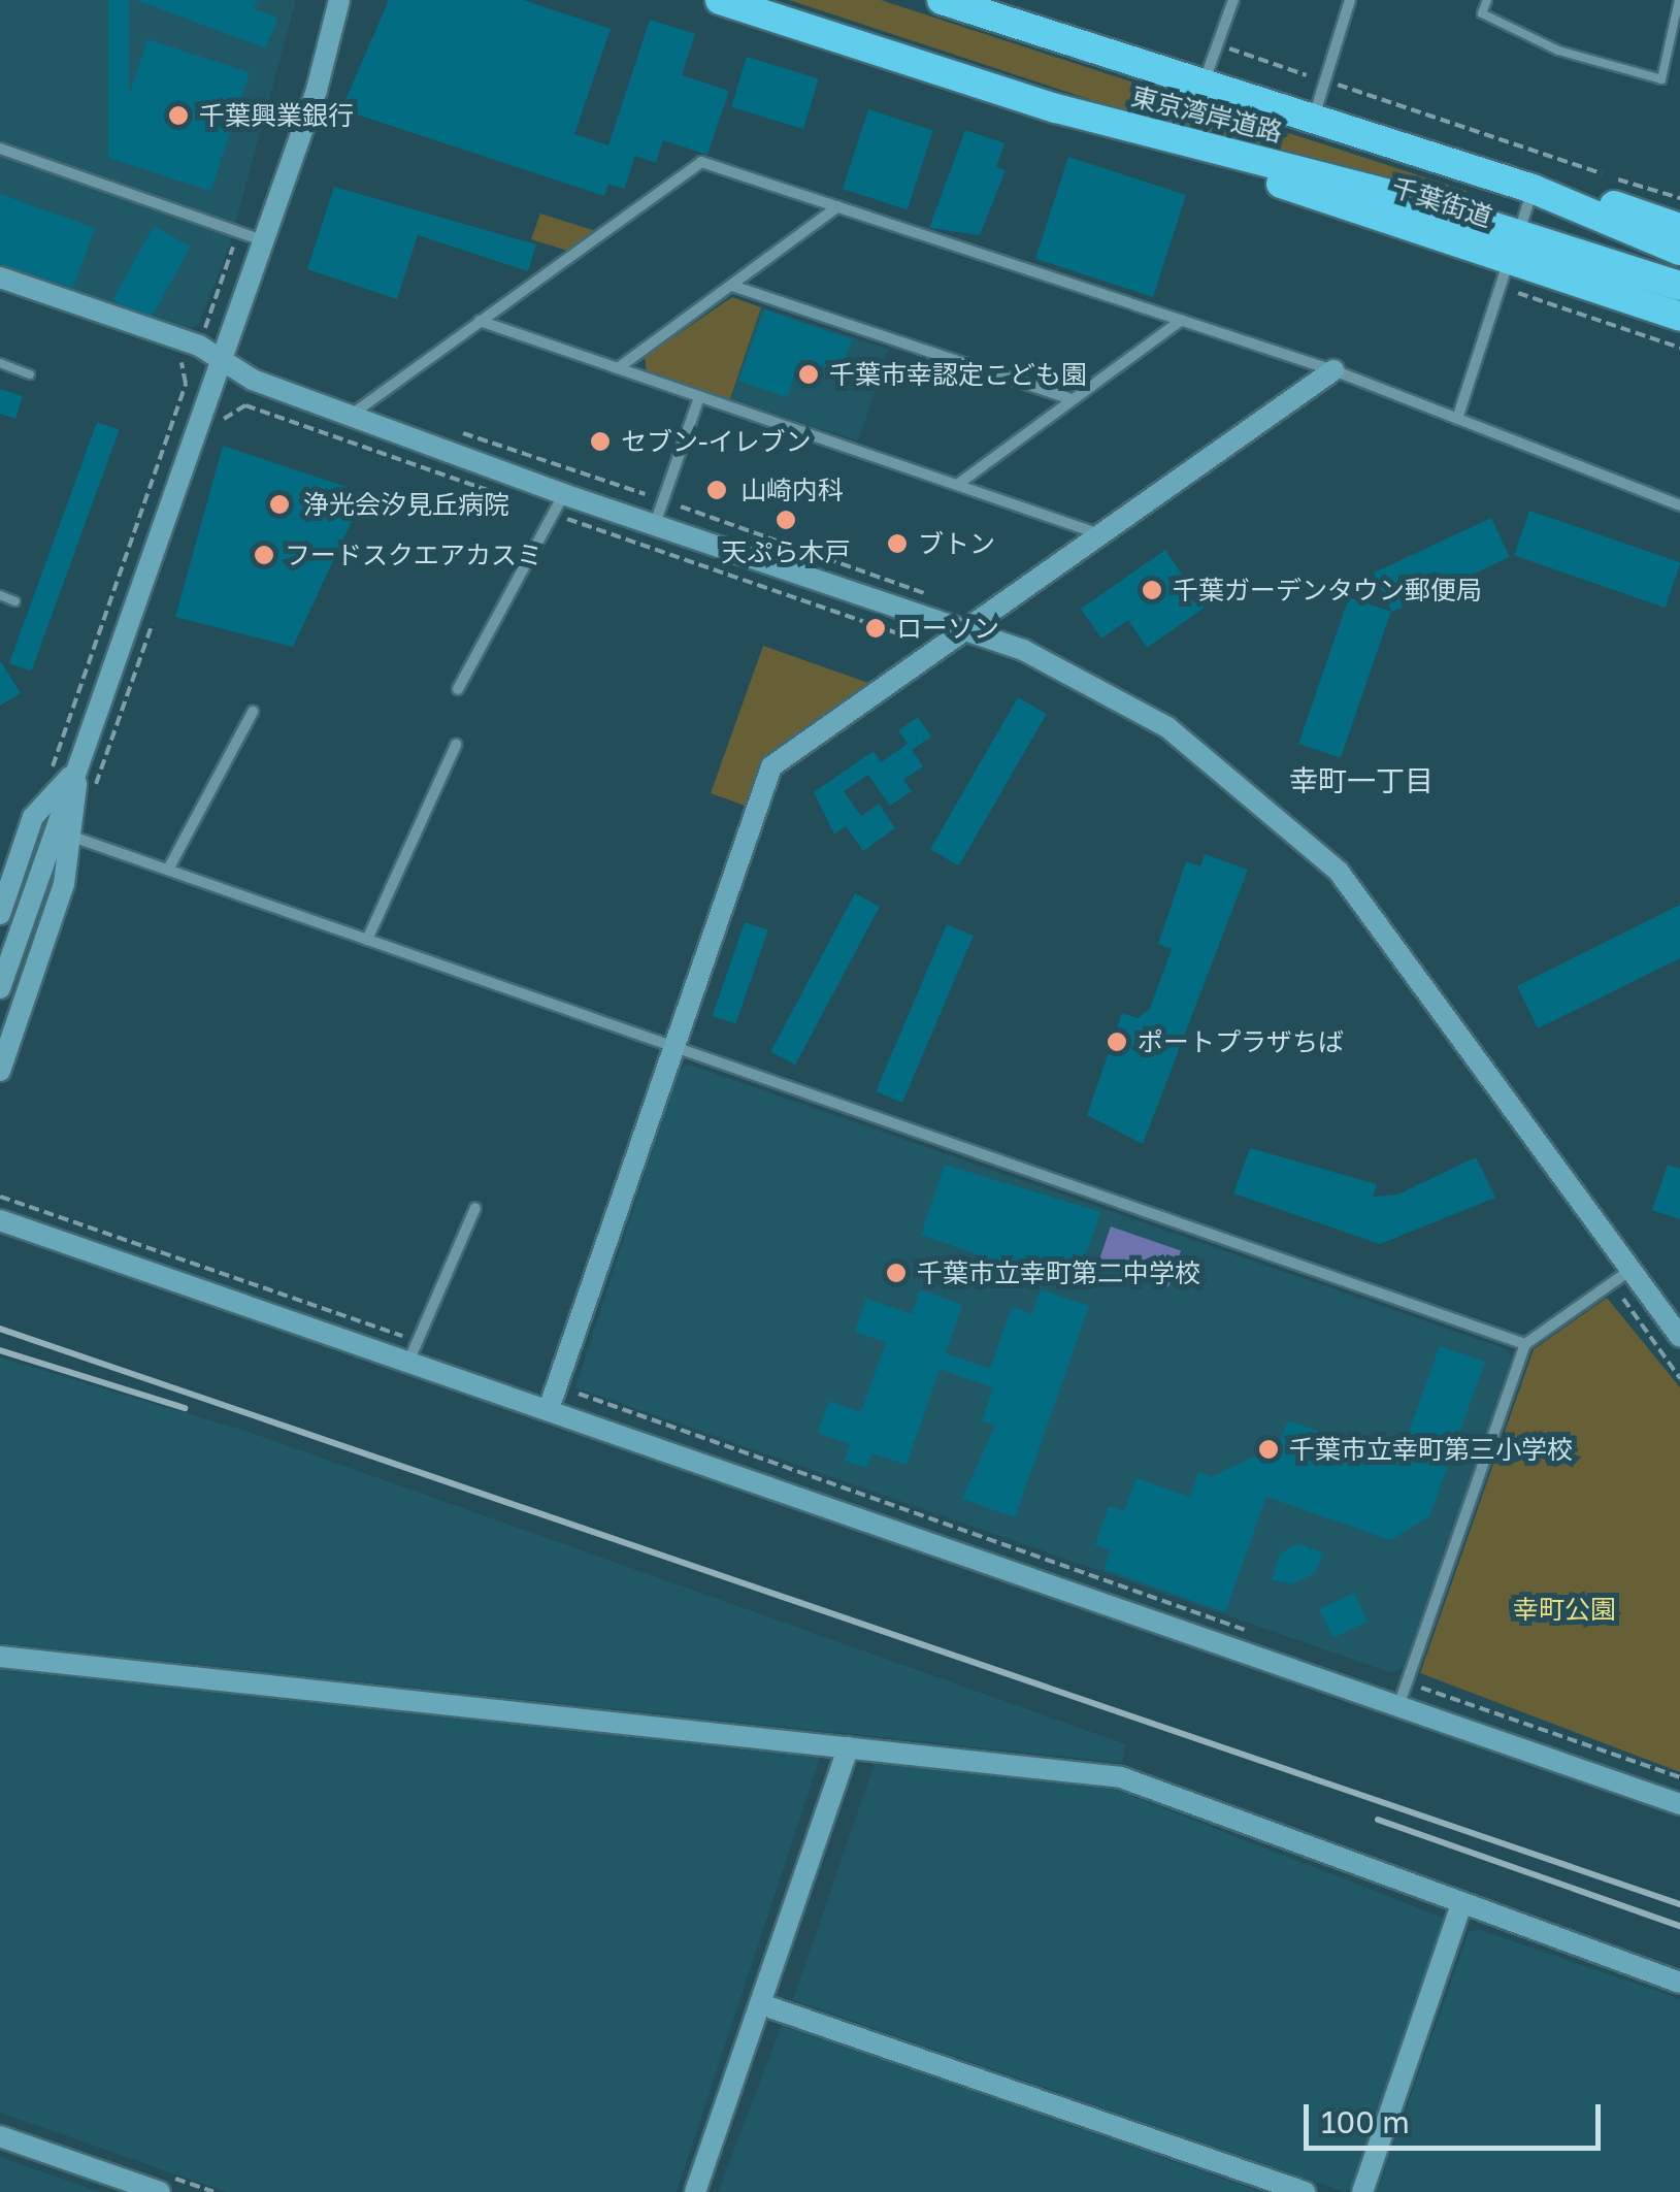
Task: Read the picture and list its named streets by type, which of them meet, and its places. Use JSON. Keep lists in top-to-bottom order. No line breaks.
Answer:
{"streets":{"highway":["東京湾岸道路","千葉街道"]},"crossings":[["東京湾岸道路","千葉街道"]],"districts":["幸町一丁目"],"parks":["幸町公園"],"places":["千葉興業銀行","千葉市幸認定こども園","セブン-イレブン","山崎内科","浄光会汐見丘病院","天ぷら木戸","ブトン","フードスクエアカスミ","千葉ガーデンタウン郵便局","ローソン","ポートプラザちば","千葉市立幸町第二中学校","千葉市立幸町第三小学校"],"scale_bar":"100 m"}
